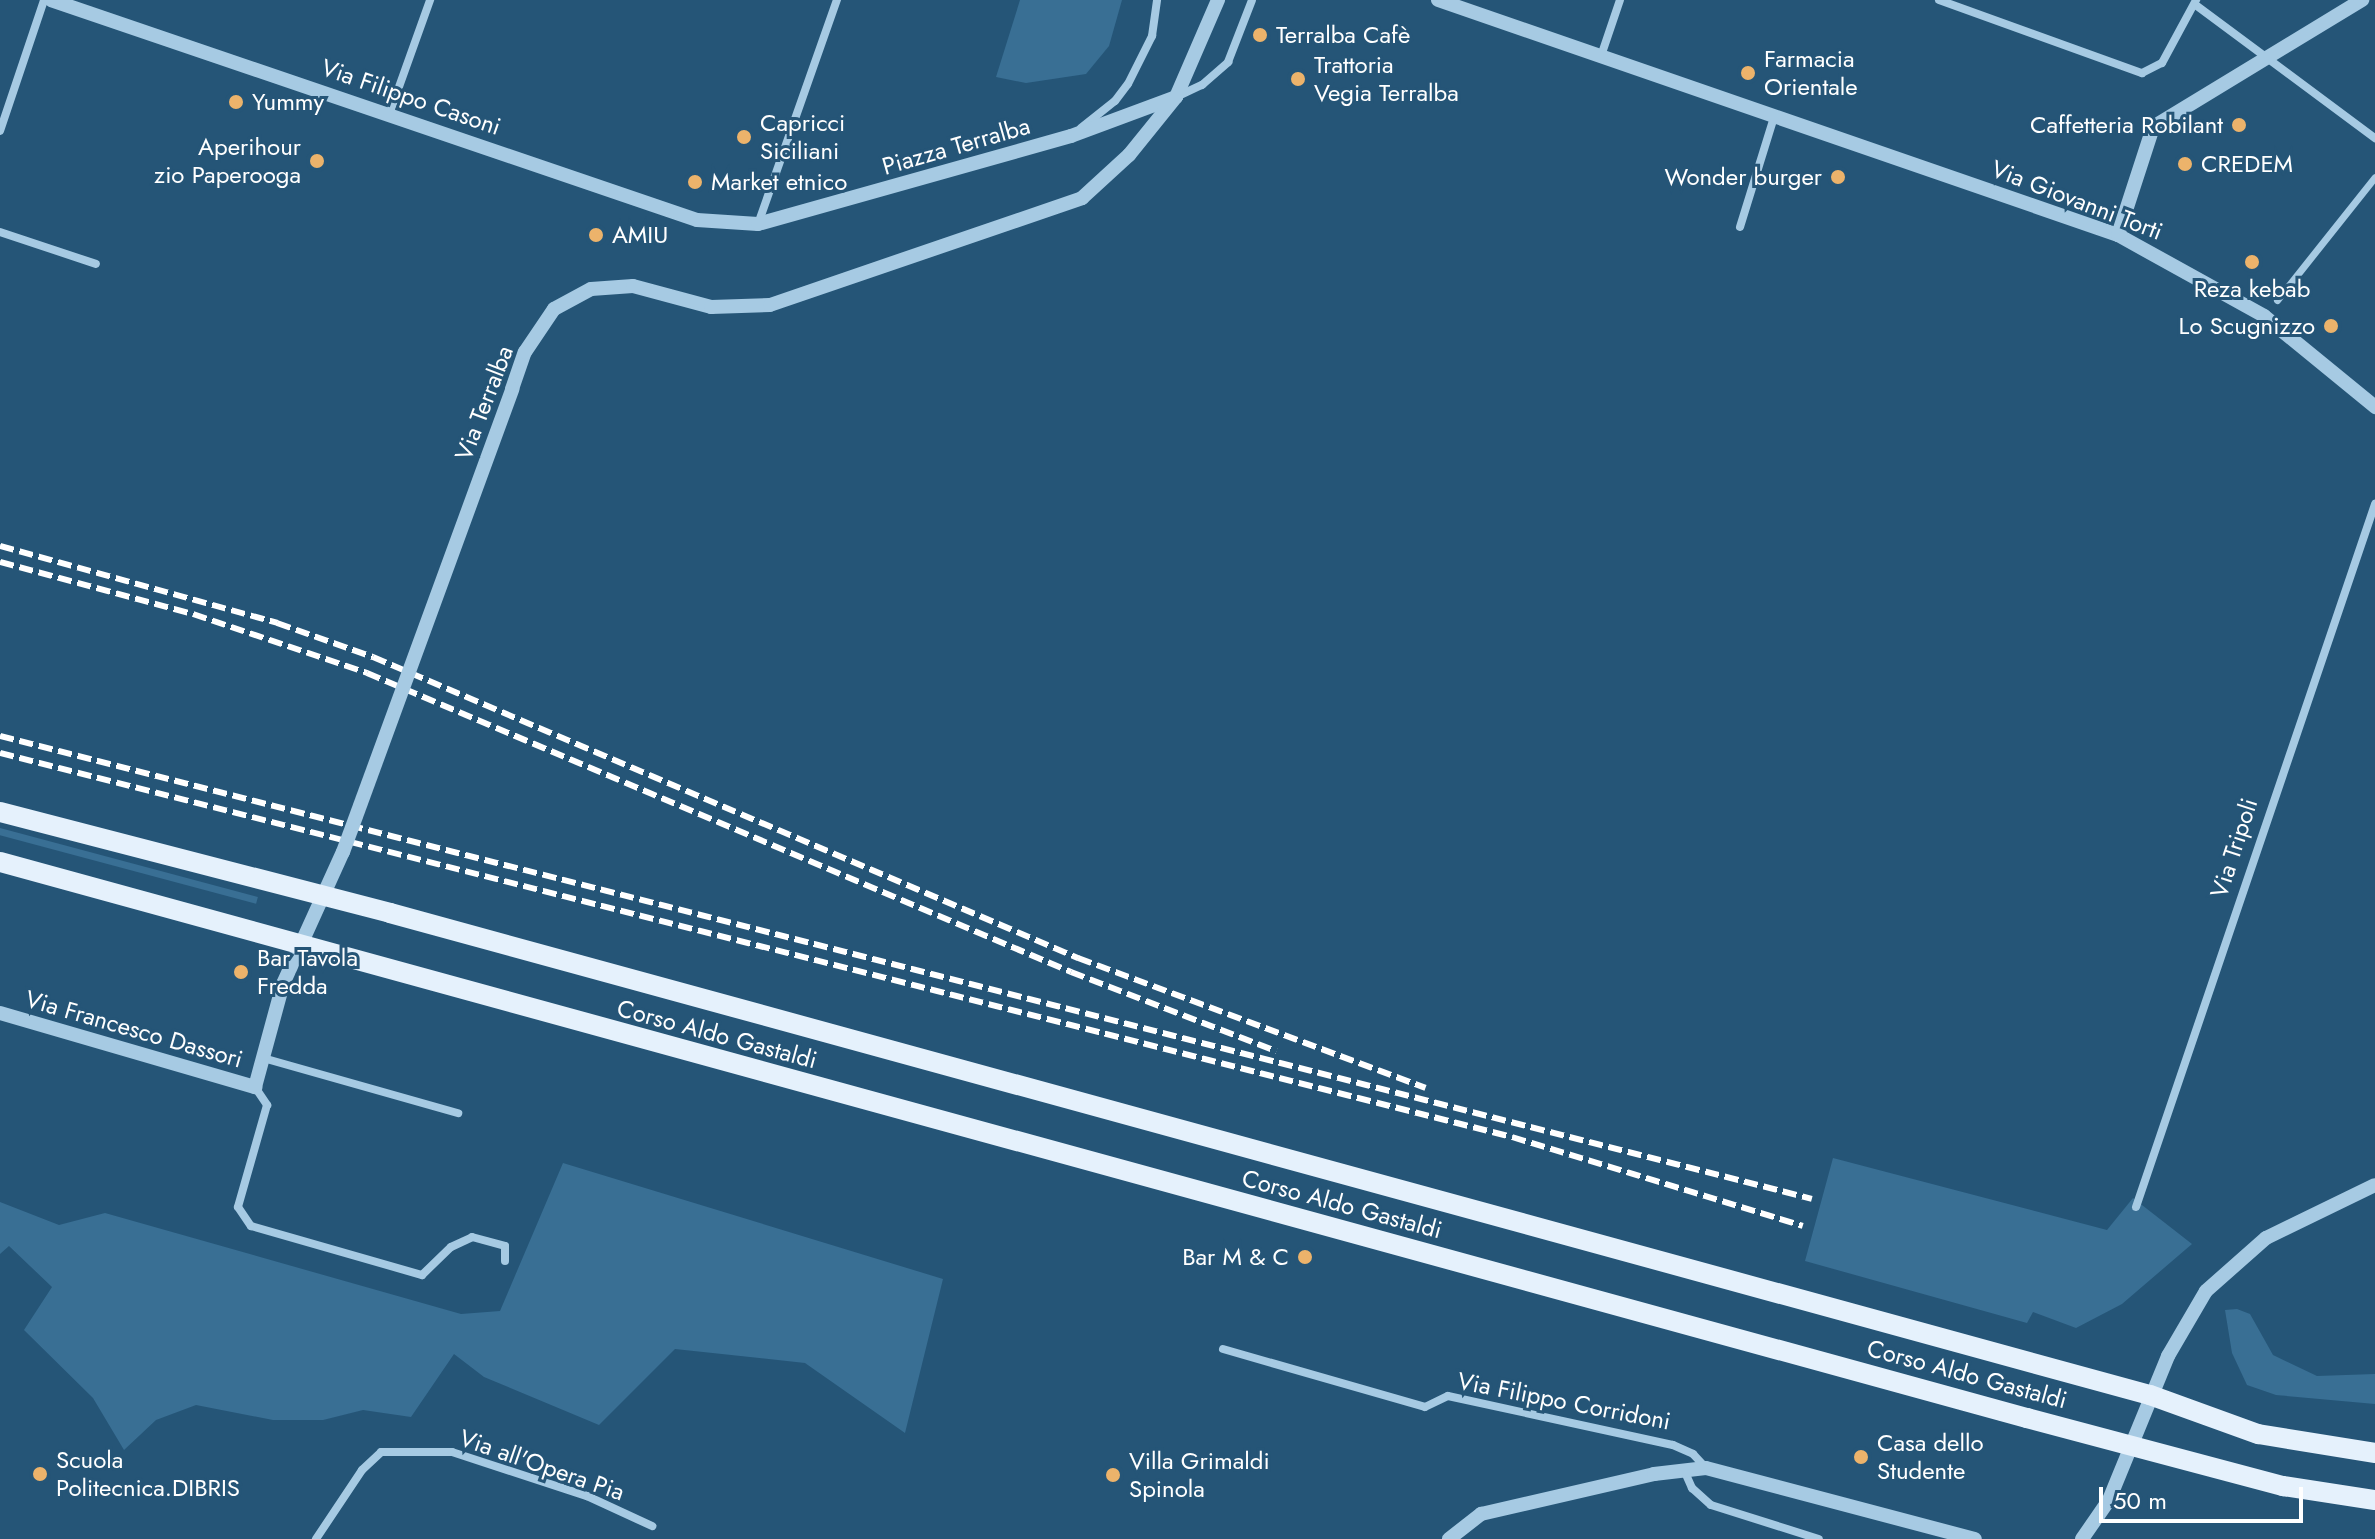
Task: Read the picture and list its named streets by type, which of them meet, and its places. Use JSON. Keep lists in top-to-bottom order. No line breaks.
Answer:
{"streets":{"main road":["Corso Aldo Gastaldi"],"street":["Via Filippo Casoni","Piazza Terralba","Via Giovanni Torti","Via Terralba","Via Tripoli","Via Francesco Dassori","Via Filippo Corridoni","Via all'Opera Pia"]},"crossings":[["Via Filippo Casoni","Piazza Terralba"],["Piazza Terralba","Via Terralba"],["Via Terralba","Corso Aldo Gastaldi"],["Via Francesco Dassori","Corso Aldo Gastaldi"]],"places":["Terralba Cafè","Farmacia Orientale","Trattoria Vegia Terralba","Yummy","Caffetteria Robilant","Capricci Siciliani","Aperihour zio Paperooga","CREDEM","Wonder burger","Market etnico","AMIU","Reza kebab","Lo Scugnizzo","Bar Tavola Fredda","Bar M & C","Casa dello Studente","Scuola Politecnica.DIBRIS","Villa Grimaldi Spinola"],"scale_bar":"50 m"}
